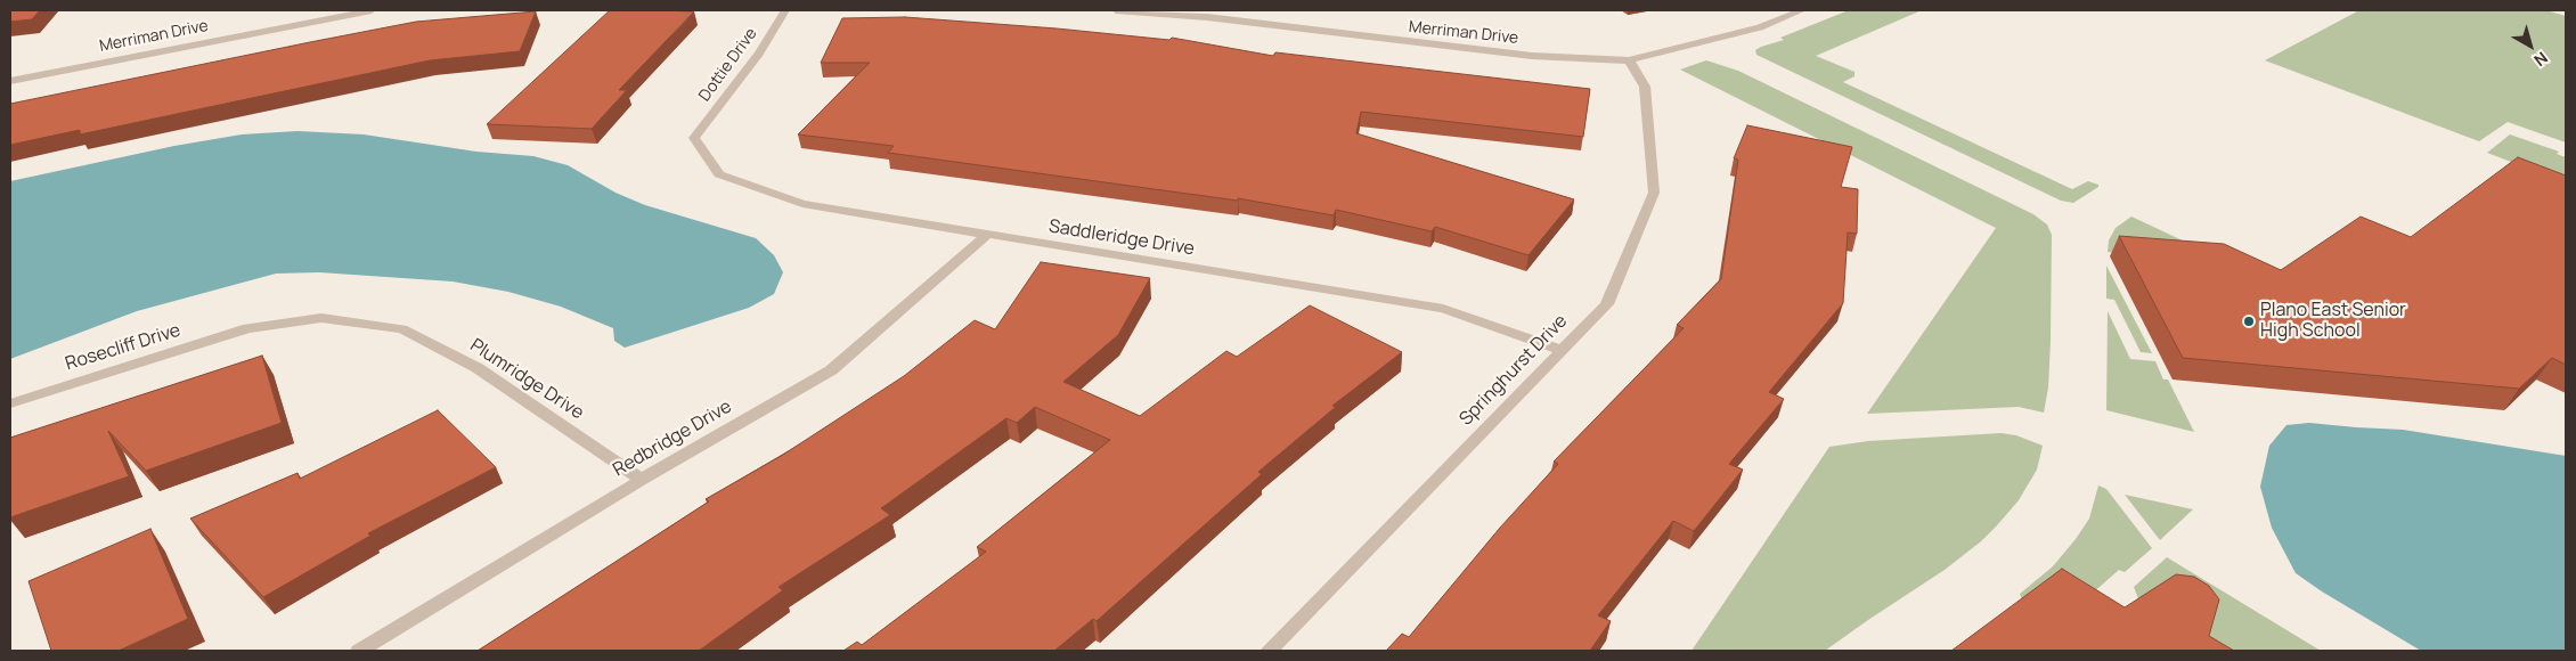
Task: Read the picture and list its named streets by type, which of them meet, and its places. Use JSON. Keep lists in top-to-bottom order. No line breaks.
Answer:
{"streets":{"street":["Merriman Drive","Dottie Drive","Saddleridge Drive","Rosecliff Drive","Springhurst Drive","Plumridge Drive","Redbridge Drive"]},"crossings":[["Merriman Drive","Springhurst Drive"],["Dottie Drive","Saddleridge Drive"],["Saddleridge Drive","Springhurst Drive"],["Saddleridge Drive","Redbridge Drive"],["Rosecliff Drive","Plumridge Drive"],["Plumridge Drive","Redbridge Drive"]],"places":["Plano East Senior High School"],"north":"bottom right"}
